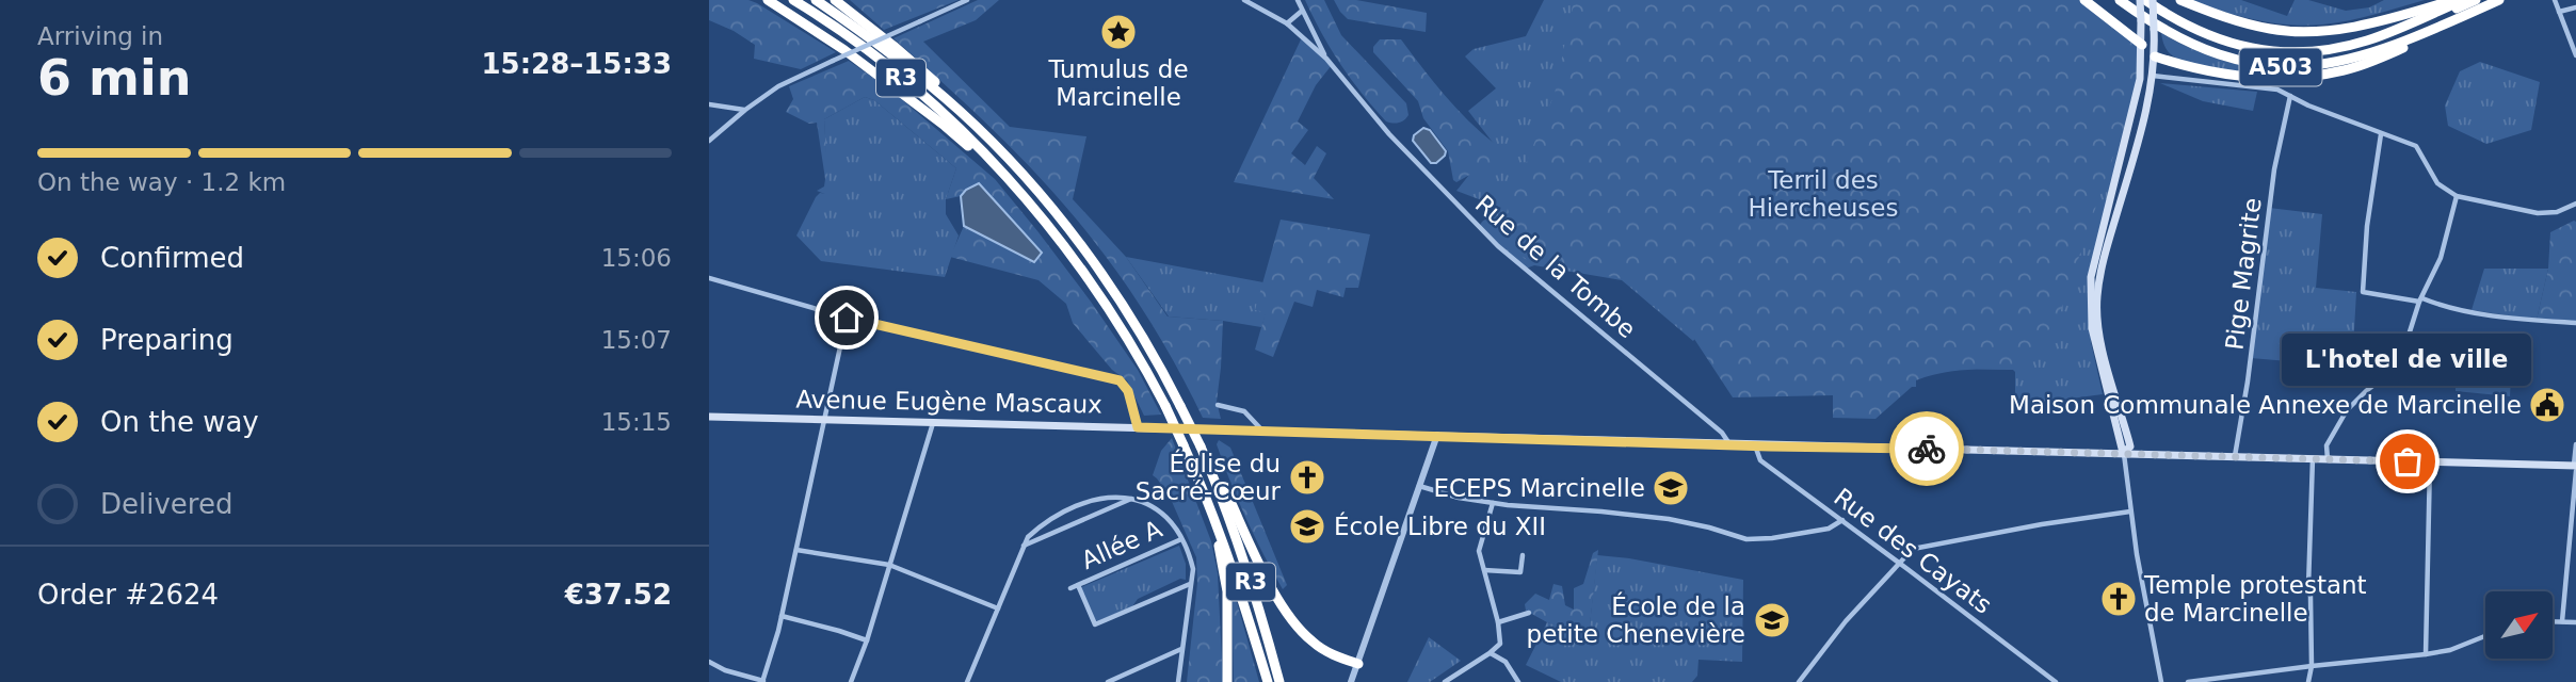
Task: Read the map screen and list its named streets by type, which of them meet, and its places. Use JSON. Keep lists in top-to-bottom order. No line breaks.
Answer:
{"streets":{"highway":["A503","R3"],"main road":["Avenue Eugène Mascaux"],"street":["Rue de la Tombe","Pige Magrite","Allée A","Rue des Cayats"]},"crossings":[["Rue de la Tombe","Avenue Eugène Mascaux"],["Pige Magrite","Avenue Eugène Mascaux"],["Avenue Eugène Mascaux","Rue des Cayats"]],"parks":["Terril des Hiercheuses"],"places":{"place":["Tumulus de Marcinelle"],"public building":["Maison Communale Annexe de Marcinelle"],"other":["L'hotel de ville"],"church":["Église du Sacré-Cœur","Temple protestant de Marcinelle"],"school or university":["ECEPS Marcinelle","École Libre du XII","École de la petite Chenevière"]},"north":"top right","page":{"heading":["6 min","Arriving in","15:28–15:33"],"panel":["Order #2624","€37.52"],"bar":"On the way · 1.2 km","list":[["Confirmed","15:06"],["Preparing","15:07"],["On the way","15:15"],"Delivered"],"bubble":"L'hotel de ville"}}
